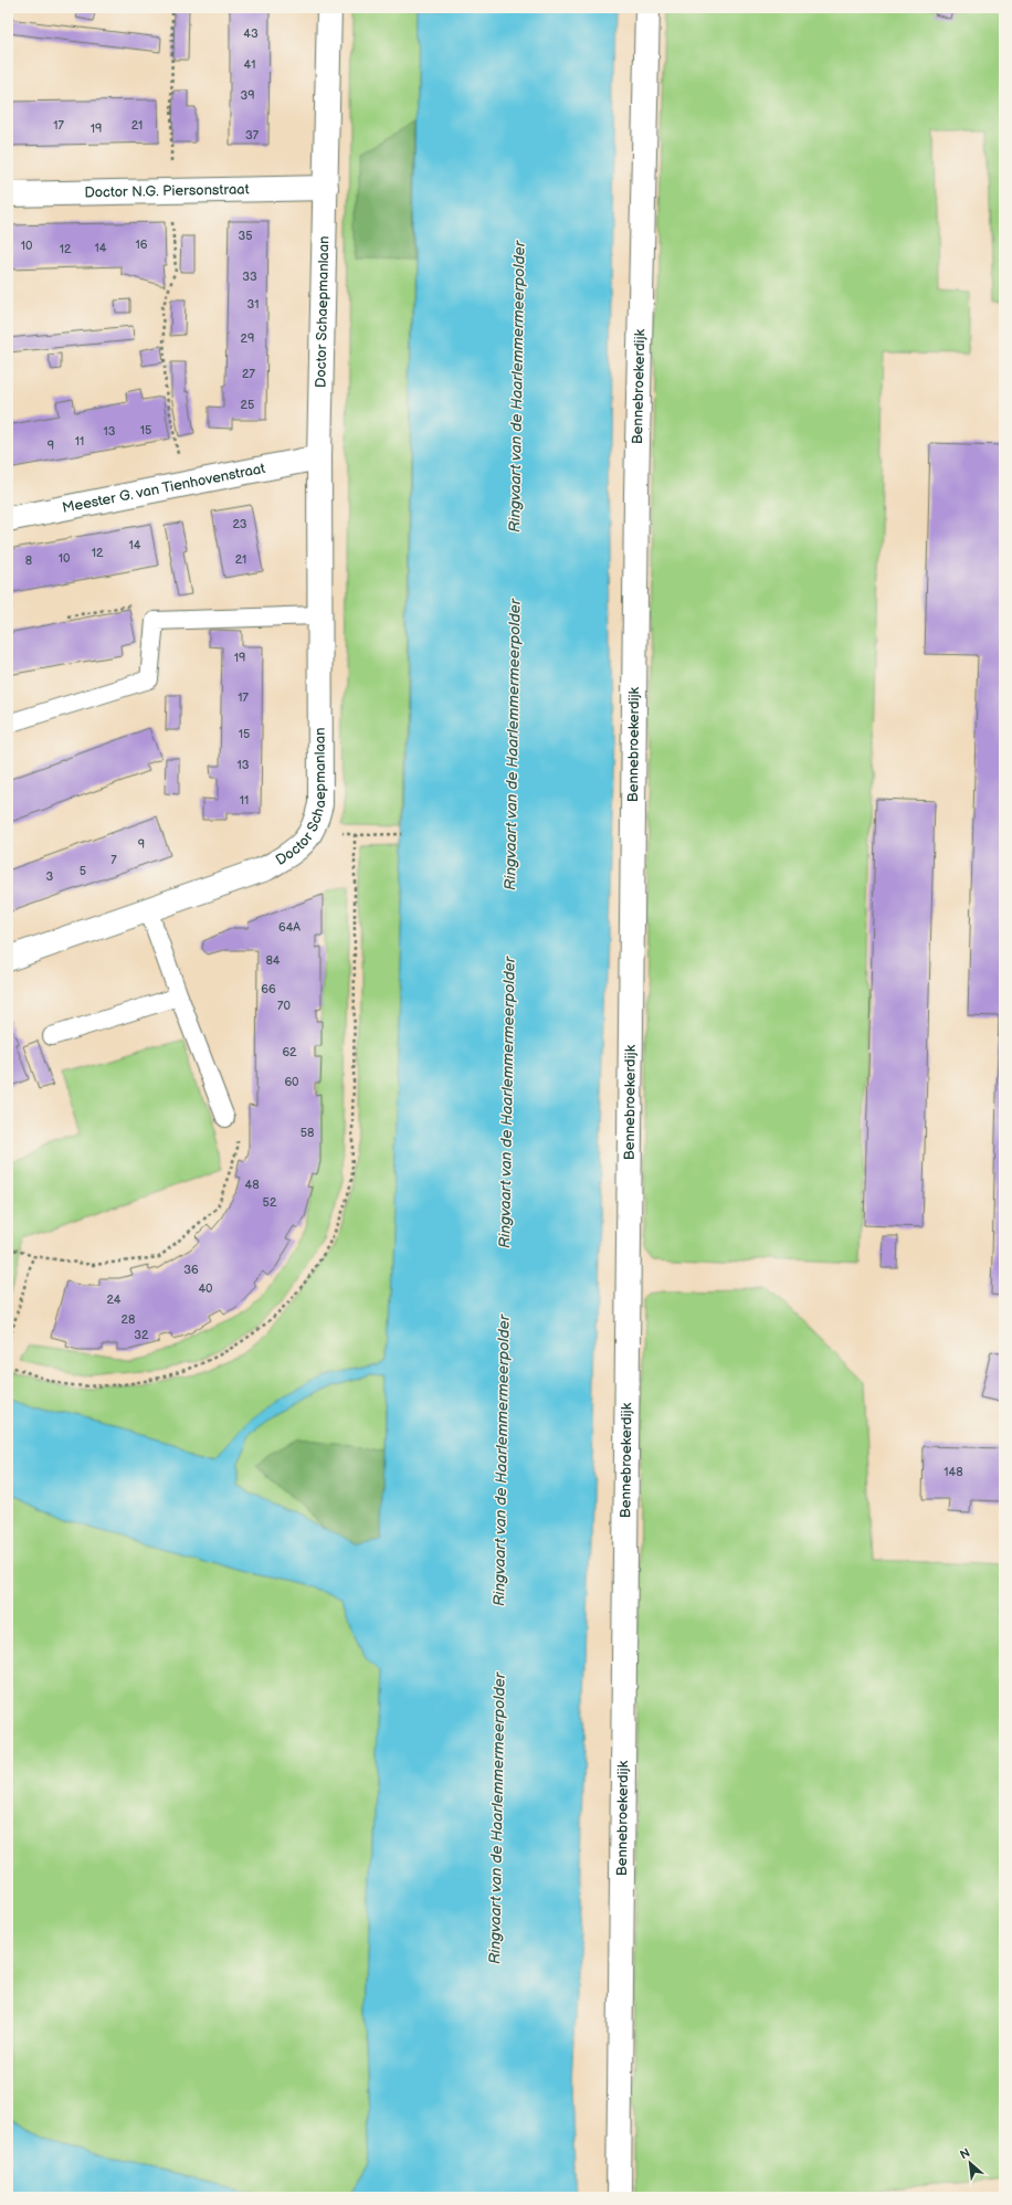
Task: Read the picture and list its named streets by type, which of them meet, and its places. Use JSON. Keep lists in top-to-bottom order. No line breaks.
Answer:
{"streets":{"street":["Doctor N.G. Piersonstraat","Doctor Schaepmanlaan","Bennebroekerdijk","Meester G. van Tienhovenstraat"]},"crossings":[["Doctor N.G. Piersonstraat","Doctor Schaepmanlaan"],["Doctor Schaepmanlaan","Meester G. van Tienhovenstraat"]],"water":["Ringvaart van de Haarlemmermeerpolder"],"house_numbers":["43","41","39","17","21","19","37","35","16","10","14","12","33","31","29","27","25","15","13","11","9","23","14","12","10","21","8","19","17","15","13","11","9","7","5","3","64A","84","66","70","62","60","58","48","52","36","40","24","28","32","148"],"north":"top left"}
